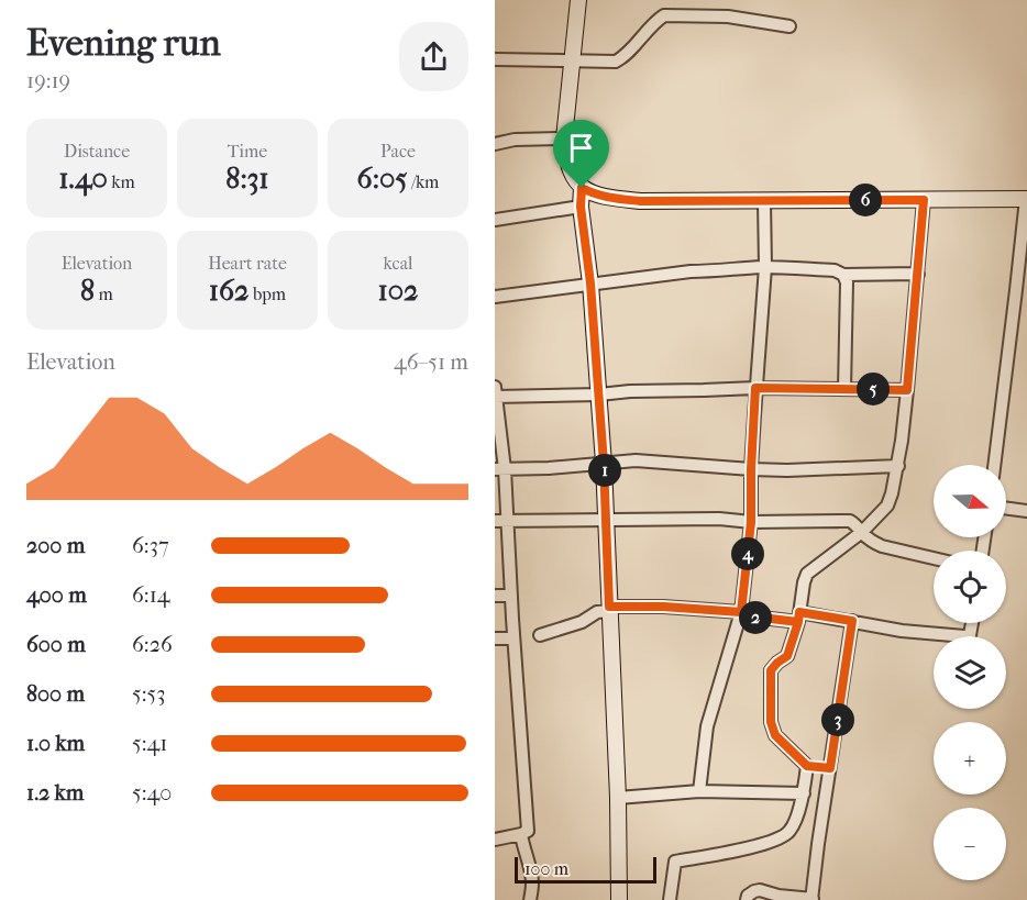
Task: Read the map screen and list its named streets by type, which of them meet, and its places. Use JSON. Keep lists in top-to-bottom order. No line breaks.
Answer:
{"scale_bar":"100 m","north":"right","page":{"heading":["Evening run","19:19"],"stats":[["Distance","1.40 km"],["Time","8:31"],["Pace","6:05 /km"],["Elevation","8 m"],["Heart rate","162 bpm"],["kcal","102"]],"pins":["6","5","1","4","2","3"],"chart":["Elevation","46–51 m"],"map_buttons":["+","−"],"list":[{"name":"200 m","note":"6:37"},{"name":"400 m","note":"6:14"},{"name":"600 m","note":"6:26"},{"name":"800 m","note":"5:53"},{"name":"1.0 km","note":"5:41"},{"name":"1.2 km","note":"5:40"}],"scale":"100 m"}}
